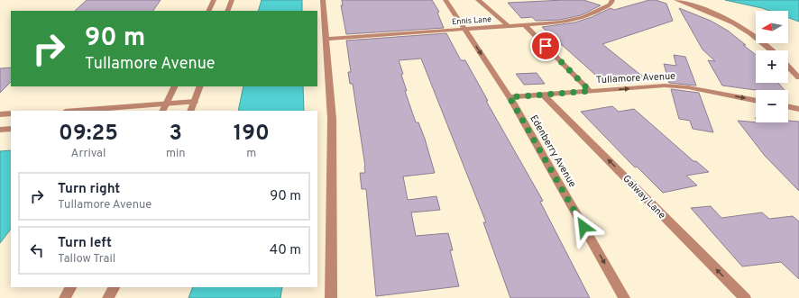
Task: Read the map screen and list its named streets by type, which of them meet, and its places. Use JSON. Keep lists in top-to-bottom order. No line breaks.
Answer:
{"streets":{"street":["Ennis Lane","Tullamore Avenue","Edenberry Avenue","Galway Lane"]},"crossings":[["Ennis Lane","Edenberry Avenue"],["Tullamore Avenue","Edenberry Avenue"],["Tullamore Avenue","Galway Lane"]],"one_way":["Galway Lane"],"north":"left","page":{"map_buttons":["+","−"],"turn":["90 m","Tullamore Avenue"],"eta":["09:25","Arrival","3","min","190","m"],"list":[{"name":"Turn right","note":"Tullamore Avenue","value":"90 m"},{"name":"Turn left","note":"Tallow Trail","value":"40 m"}]}}
